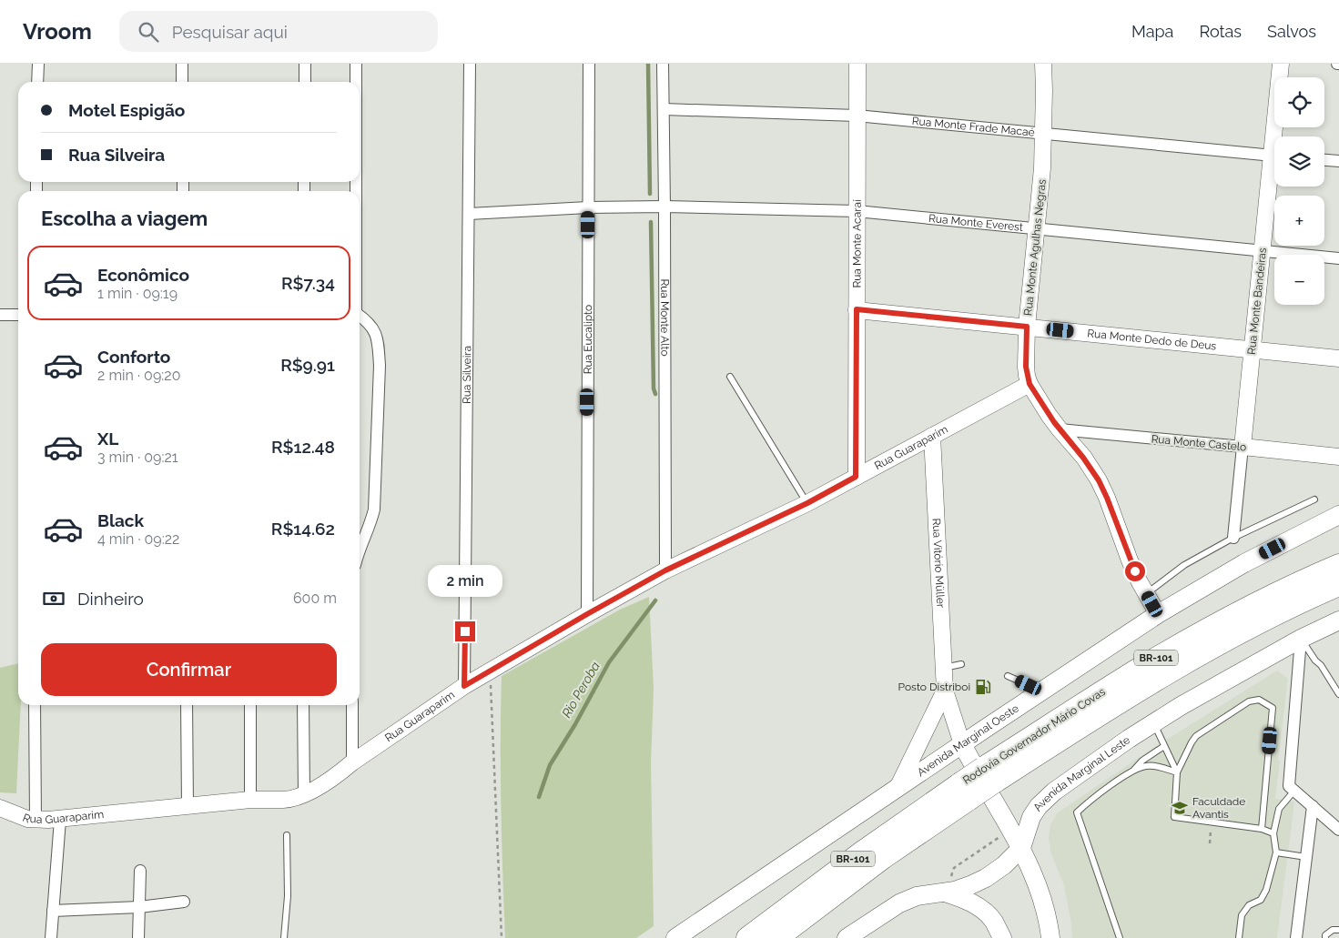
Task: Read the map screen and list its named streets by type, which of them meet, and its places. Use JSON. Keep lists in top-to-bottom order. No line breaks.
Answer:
{"streets":{"highway":["BR-101","Rodovia Governador Mário Covas"],"main road":["Rua Vitório Müller","Avenida Marginal Oeste","Avenida Marginal Leste"],"street":["Rua Monte Frade Macaé","Rua Monte Everest","Rua Monte Acaraí","Rua Monte Agulhas Negras","Rua Monte Bandeiras","Rua Monte Alto","Rua Eucalipto","Rua Monte Dedo de Deus","Rua Silveira","Rua Monte Castelo","Rua Guaraparim"]},"crossings":[["Rua Monte Frade Macaé","Rua Monte Acaraí"],["Rua Monte Frade Macaé","Rua Monte Agulhas Negras"],["Rua Monte Frade Macaé","Rua Monte Alto"],["Rua Monte Everest","Rua Monte Acaraí"],["Rua Monte Everest","Rua Monte Agulhas Negras"],["Rua Monte Everest","Rua Monte Bandeiras"],["Rua Monte Everest","Rua Monte Alto"],["Rua Monte Everest","Rua Eucalipto"],["Rua Monte Everest","Rua Silveira"],["Rua Monte Acaraí","Rua Monte Dedo de Deus"],["Rua Monte Acaraí","Rua Guaraparim"],["Rua Monte Agulhas Negras","Rua Monte Dedo de Deus"],["Rua Monte Agulhas Negras","Rua Monte Castelo"],["Rua Monte Agulhas Negras","Rua Guaraparim"],["Rua Monte Agulhas Negras","Avenida Marginal Oeste"],["Rua Monte Bandeiras","Rua Monte Dedo de Deus"],["Rua Monte Bandeiras","Rua Monte Castelo"],["Rua Monte Alto","Rua Guaraparim"],["Rua Eucalipto","Rua Guaraparim"],["Rua Silveira","Rua Guaraparim"],["Rua Guaraparim","Rua Vitório Müller"],["Rua Vitório Müller","Avenida Marginal Oeste"],["Rua Vitório Müller","Avenida Marginal Leste"]],"water":["Rio Peroba"],"places":{"fuel station":["Posto Distriboi"],"school or university":["Faculdade Avantis"]},"page":{"header":"Vroom","search":"Pesquisar aqui","nav":["Mapa","Rotas","Salvos"],"map_buttons":["+","−"],"banner":["Motel Espigão","Rua Silveira"],"heading":"Escolha a viagem","list":[{"name":"Econômico","note":"1 min · 09:19","value":"R$7.34"},{"name":"Conforto","note":"2 min · 09:20","value":"R$9.91"},{"name":"XL","note":"3 min · 09:21","value":"R$12.48"},{"name":"Black","note":"4 min · 09:22","value":"R$14.62"}],"bubble":"2 min","pay":["Dinheiro","600 m"],"buttons":"Confirmar"}}
